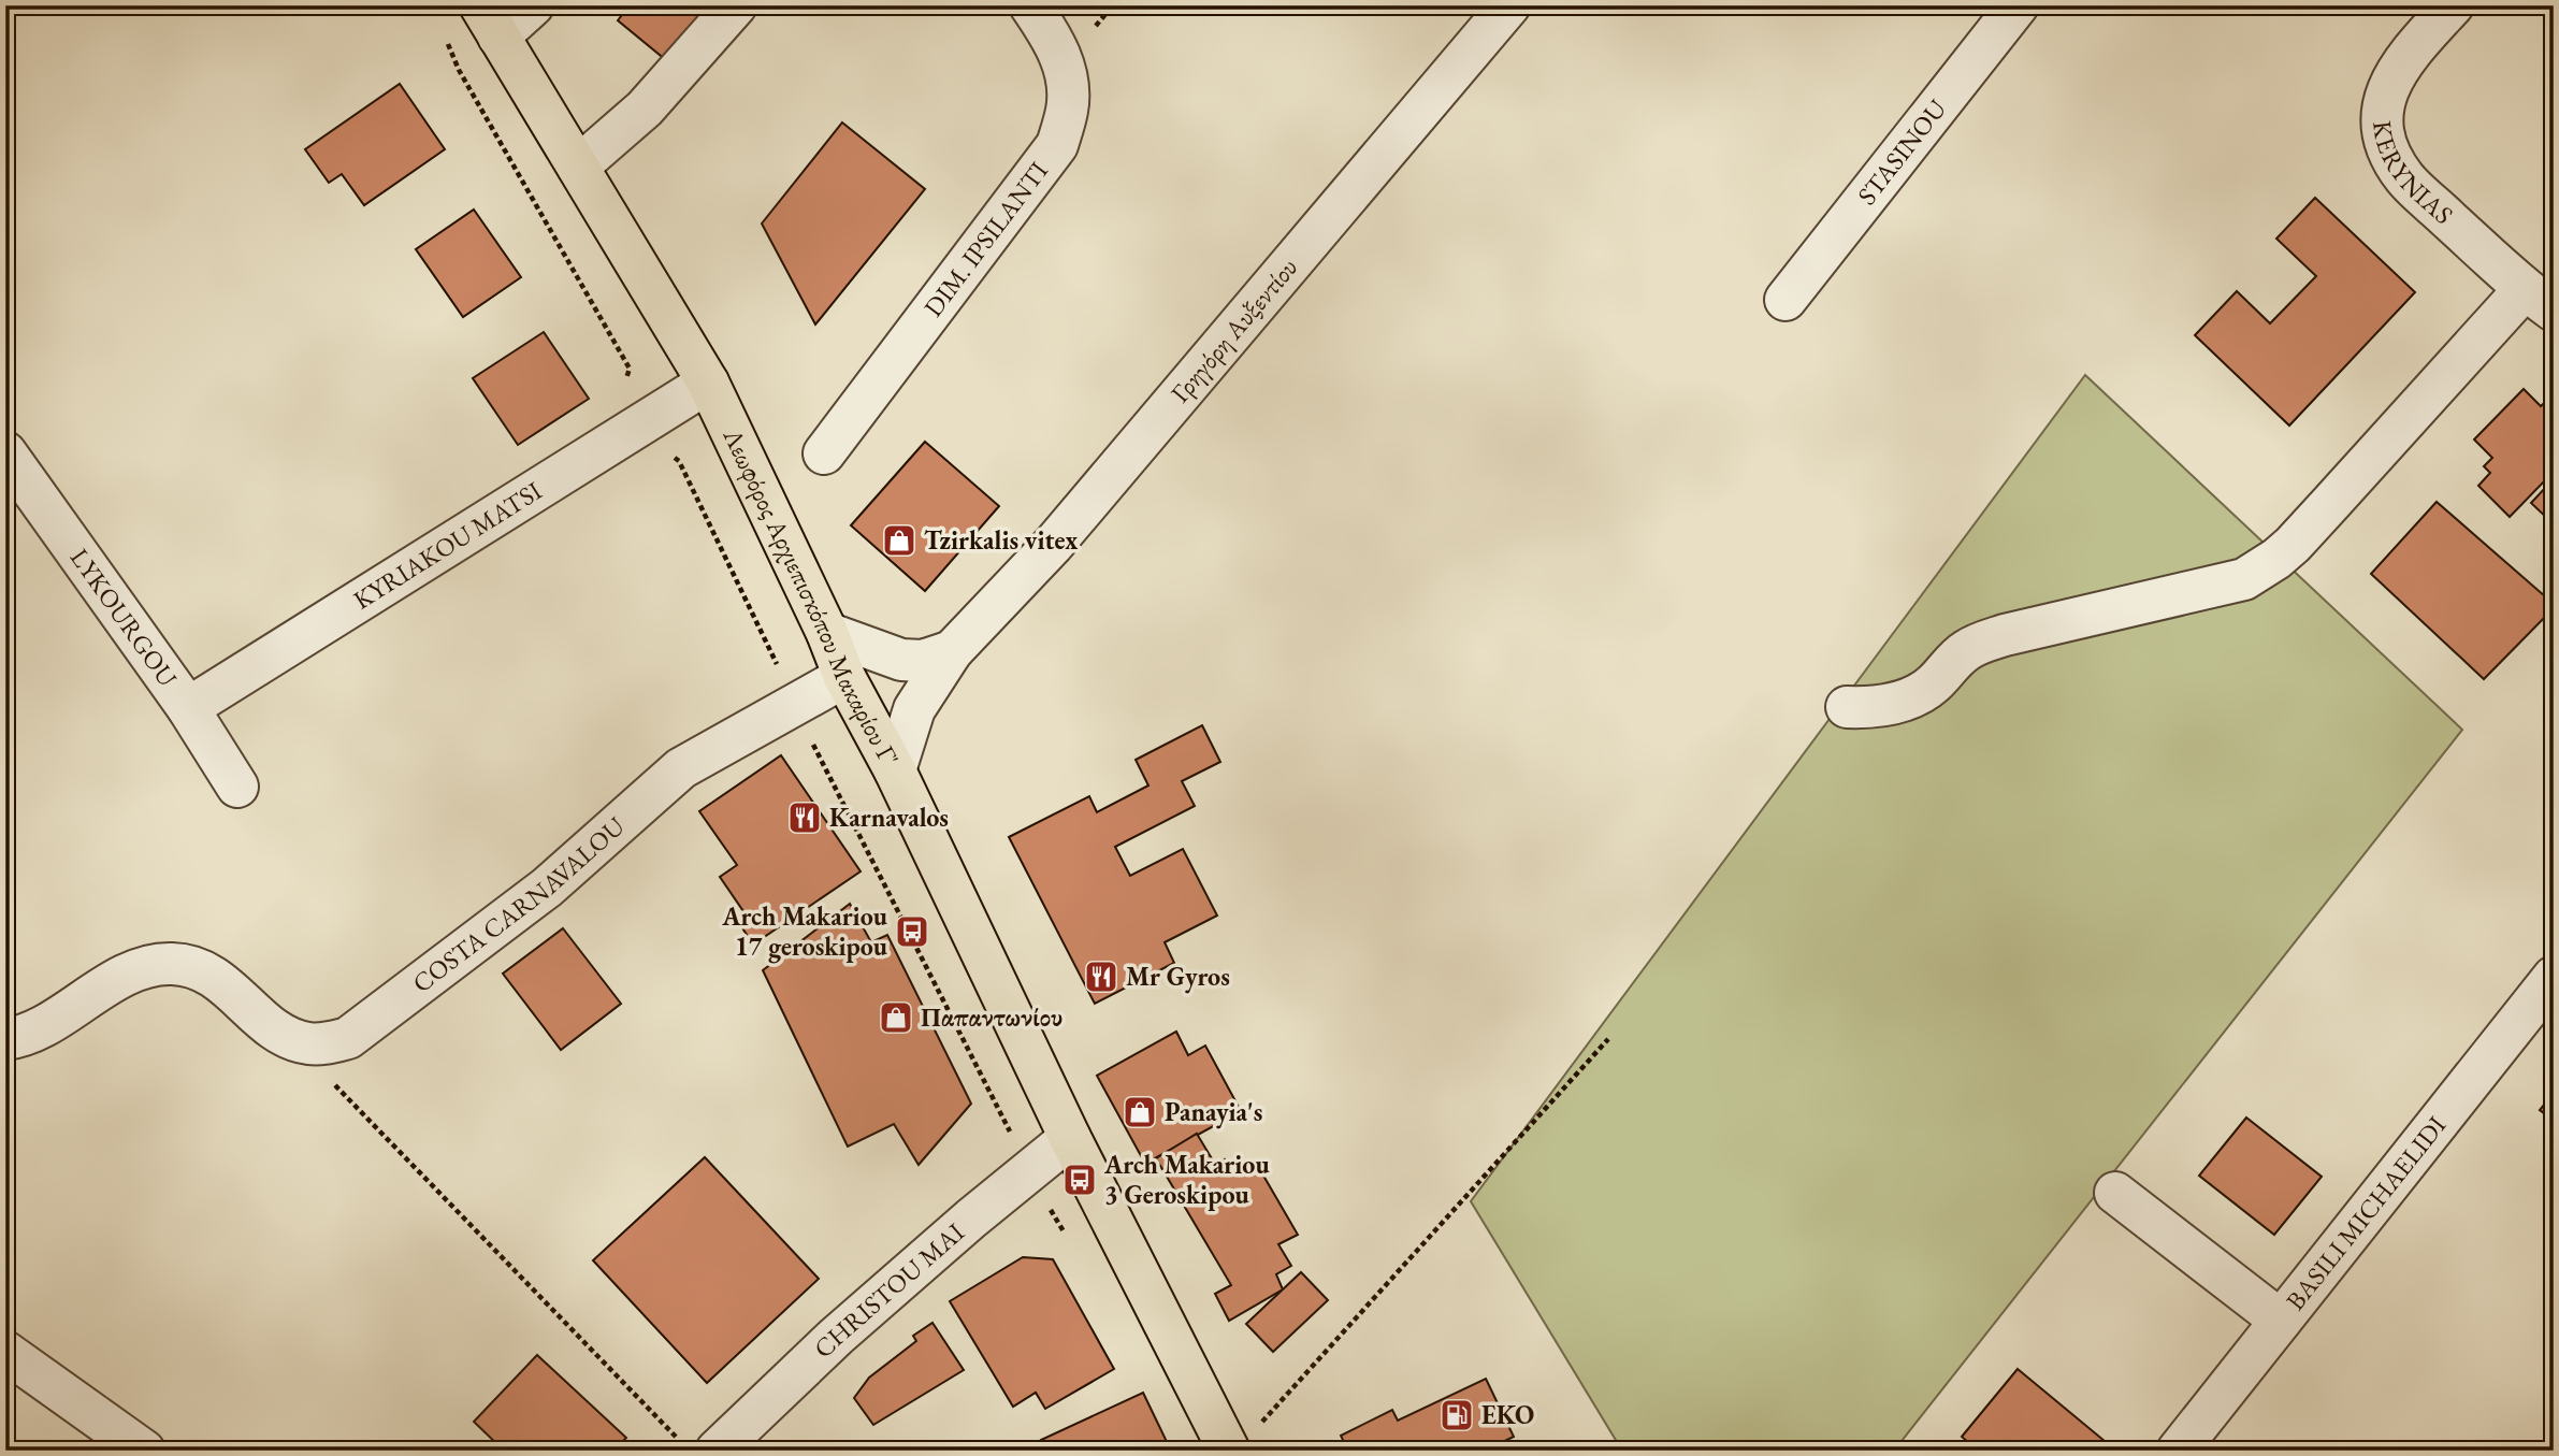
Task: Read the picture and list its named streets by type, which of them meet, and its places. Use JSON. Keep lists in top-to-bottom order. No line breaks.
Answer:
{"streets":{"main road":["Λεωφόρος Αρχιεπισκόπου Μακαρίου Γ'"],"street":["STASINOU","KERYNIAS","DIM. IPSILANTI","Γρηγόρη Αυξεντίου","KYRIAKOU MATSI","LYKOURGOU","COSTA CARNAVALOU","BASILI MICHAELIDI","CHRISTOU MAI"]},"crossings":[["Γρηγόρη Αυξεντίου","Λεωφόρος Αρχιεπισκόπου Μακαρίου Γ'"],["KYRIAKOU MATSI","Λεωφόρος Αρχιεπισκόπου Μακαρίου Γ'"],["KYRIAKOU MATSI","LYKOURGOU"],["Λεωφόρος Αρχιεπισκόπου Μακαρίου Γ'","COSTA CARNAVALOU"],["Λεωφόρος Αρχιεπισκόπου Μακαρίου Γ'","CHRISTOU MAI"]],"places":{"shop":["Tzirkalis vitex","Παπαντωνίου","Panayia's"],"restaurant":["Karnavalos","Mr Gyros"],"bus stop":["Arch Makariou 17 geroskipou","Arch Makariou 3 Geroskipou"],"fuel station":["EKO"]}}
